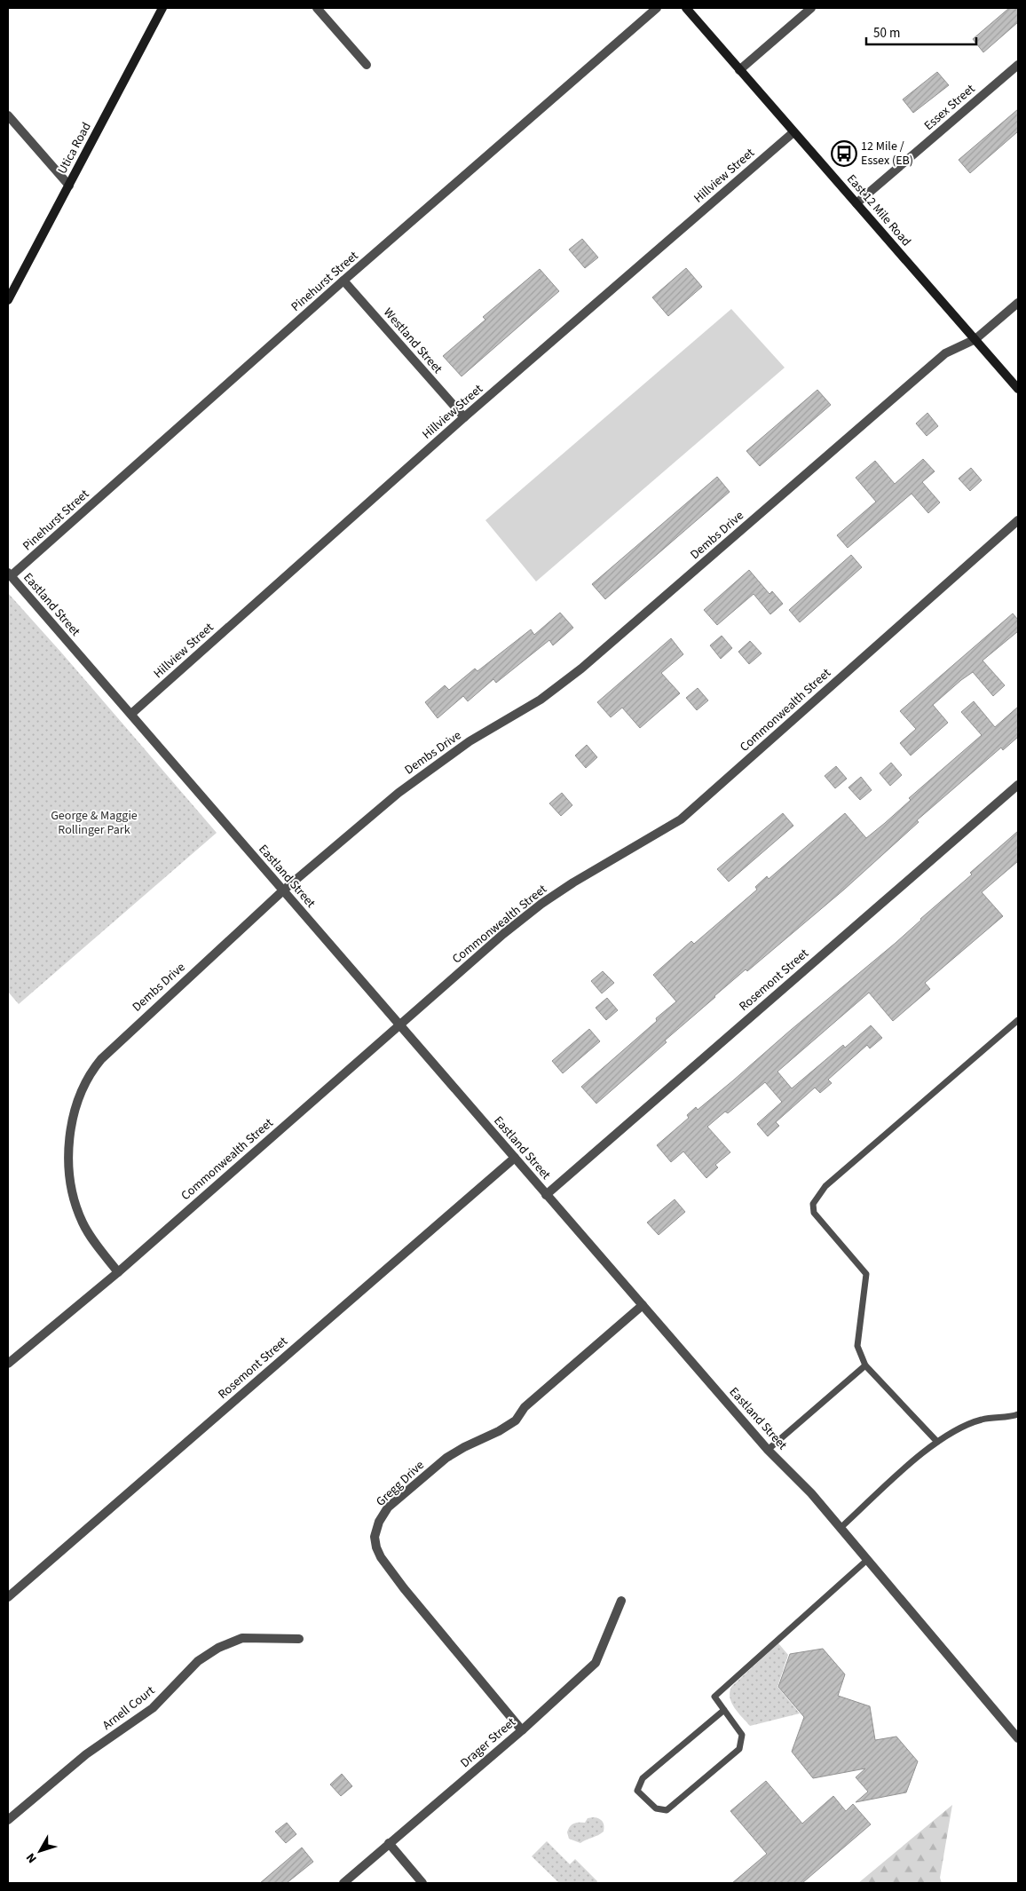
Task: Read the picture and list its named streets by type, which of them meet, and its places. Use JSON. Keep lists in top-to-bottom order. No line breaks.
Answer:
{"streets":{"main road":["Utica Road","East 12 Mile Road"],"street":["Essex Street","Hillview Street","Pinehurst Street","Westland Street","Dembs Drive","Eastland Street","Commonwealth Street","Rosemont Street","Gregg Drive","Arnell Court","Drager Street"]},"crossings":[["Essex Street","East 12 Mile Road"],["Hillview Street","East 12 Mile Road"],["Hillview Street","Westland Street"],["Hillview Street","Eastland Street"],["East 12 Mile Road","Dembs Drive"],["Pinehurst Street","Westland Street"],["Pinehurst Street","Eastland Street"],["Dembs Drive","Eastland Street"],["Dembs Drive","Commonwealth Street"],["Eastland Street","Commonwealth Street"],["Eastland Street","Rosemont Street"],["Eastland Street","Gregg Drive"],["Gregg Drive","Drager Street"]],"parks":["George & Maggie Rollinger Park"],"places":{"bus stop":["12 Mile / Essex (EB)"]},"scale_bar":"50 m","north":"bottom left"}
